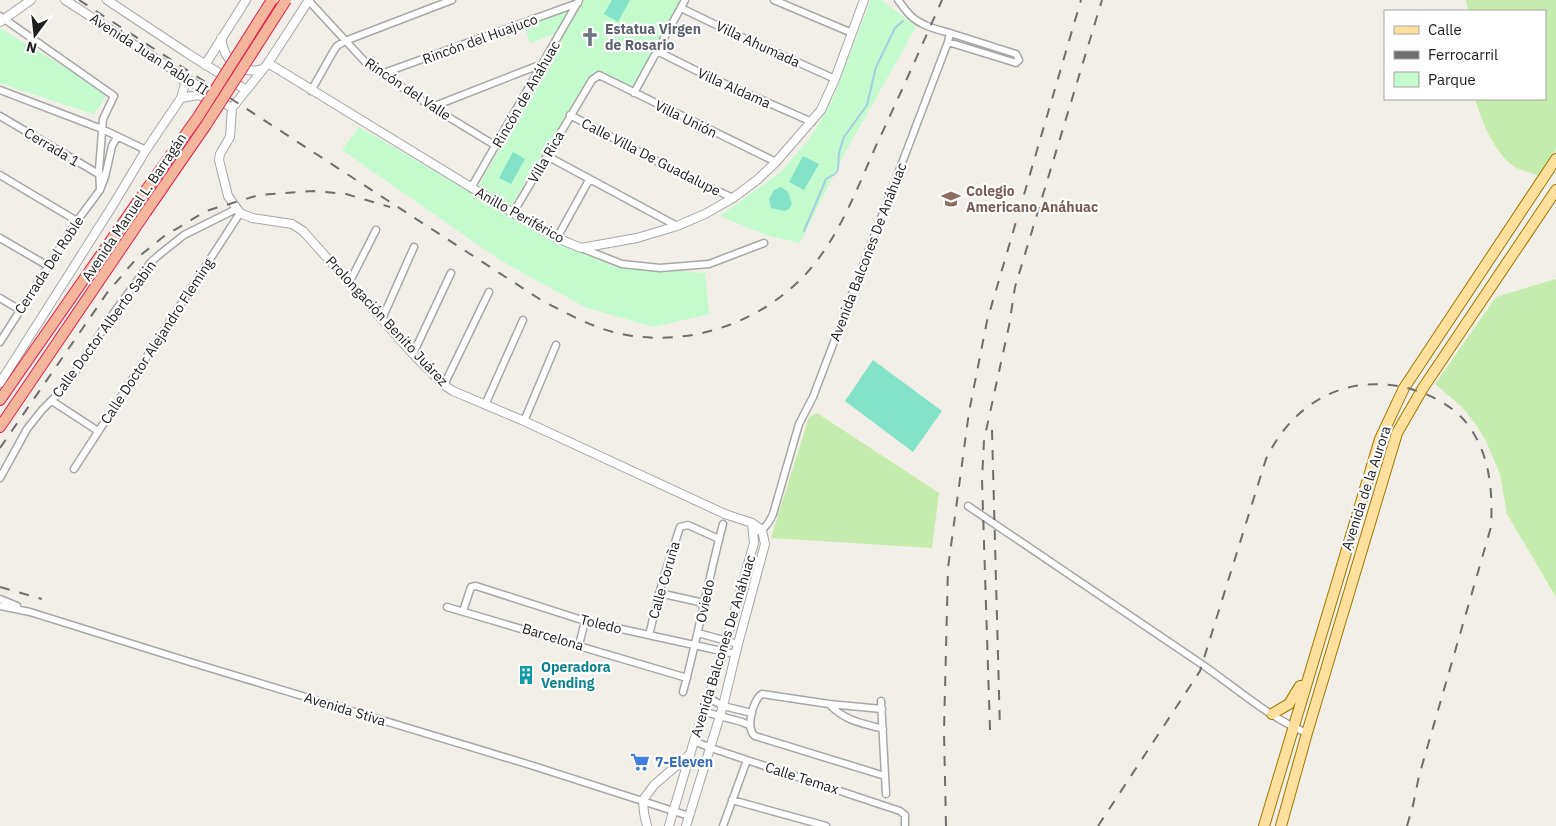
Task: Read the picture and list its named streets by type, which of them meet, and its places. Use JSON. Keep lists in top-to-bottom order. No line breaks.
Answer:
{"streets":{"highway":["Avenida Manuel L. Barragán"],"main road":["Avenida de la Aurora"],"street":["Rincón del Huajuco","Villa Ahumada","Avenida Juan Pablo II","Villa Aldama","Rincón del Valle","Rincón de Anáhuac","Villa Unión","Cerrada 1","Villa Rica","Calle Villa De Guadalupe","Anillo Periférico","Avenida Balcones De Anáhuac","Cerrada Del Roble","Prolongación Benito Juárez","Calle Doctor Alberto Sabin","Calle Doctor Alejandro Fleming","Calle Coruña","Oviedo","Toledo","Barcelona","Avenida Stiva","Calle Temax"]},"crossings":[["Rincón del Huajuco","Rincón del Valle"],["Rincón del Huajuco","Rincón de Anáhuac"],["Villa Ahumada","Anillo Periférico"],["Villa Aldama","Anillo Periférico"],["Rincón del Valle","Rincón de Anáhuac"],["Rincón de Anáhuac","Anillo Periférico"],["Villa Unión","Villa Rica"],["Villa Unión","Anillo Periférico"],["Cerrada 1","Cerrada Del Roble"],["Villa Rica","Calle Villa De Guadalupe"],["Villa Rica","Anillo Periférico"],["Calle Villa De Guadalupe","Anillo Periférico"],["Avenida Balcones De Anáhuac","Prolongación Benito Juárez"],["Avenida Balcones De Anáhuac","Toledo"],["Avenida Balcones De Anáhuac","Avenida Stiva"],["Avenida Balcones De Anáhuac","Calle Temax"],["Prolongación Benito Juárez","Calle Doctor Alberto Sabin"],["Prolongación Benito Juárez","Calle Doctor Alejandro Fleming"],["Calle Doctor Alberto Sabin","Calle Doctor Alejandro Fleming"],["Calle Coruña","Oviedo"],["Calle Coruña","Toledo"],["Oviedo","Toledo"],["Oviedo","Barcelona"],["Toledo","Barcelona"]],"places":{"church":["Estatua Virgen de Rosario"],"school or university":["Colegio Americano Anáhuac"],"building":["Operadora Vending"],"supermarket":["7-Eleven"]},"legend":["Calle","Ferrocarril","Parque"],"north":"bottom"}
